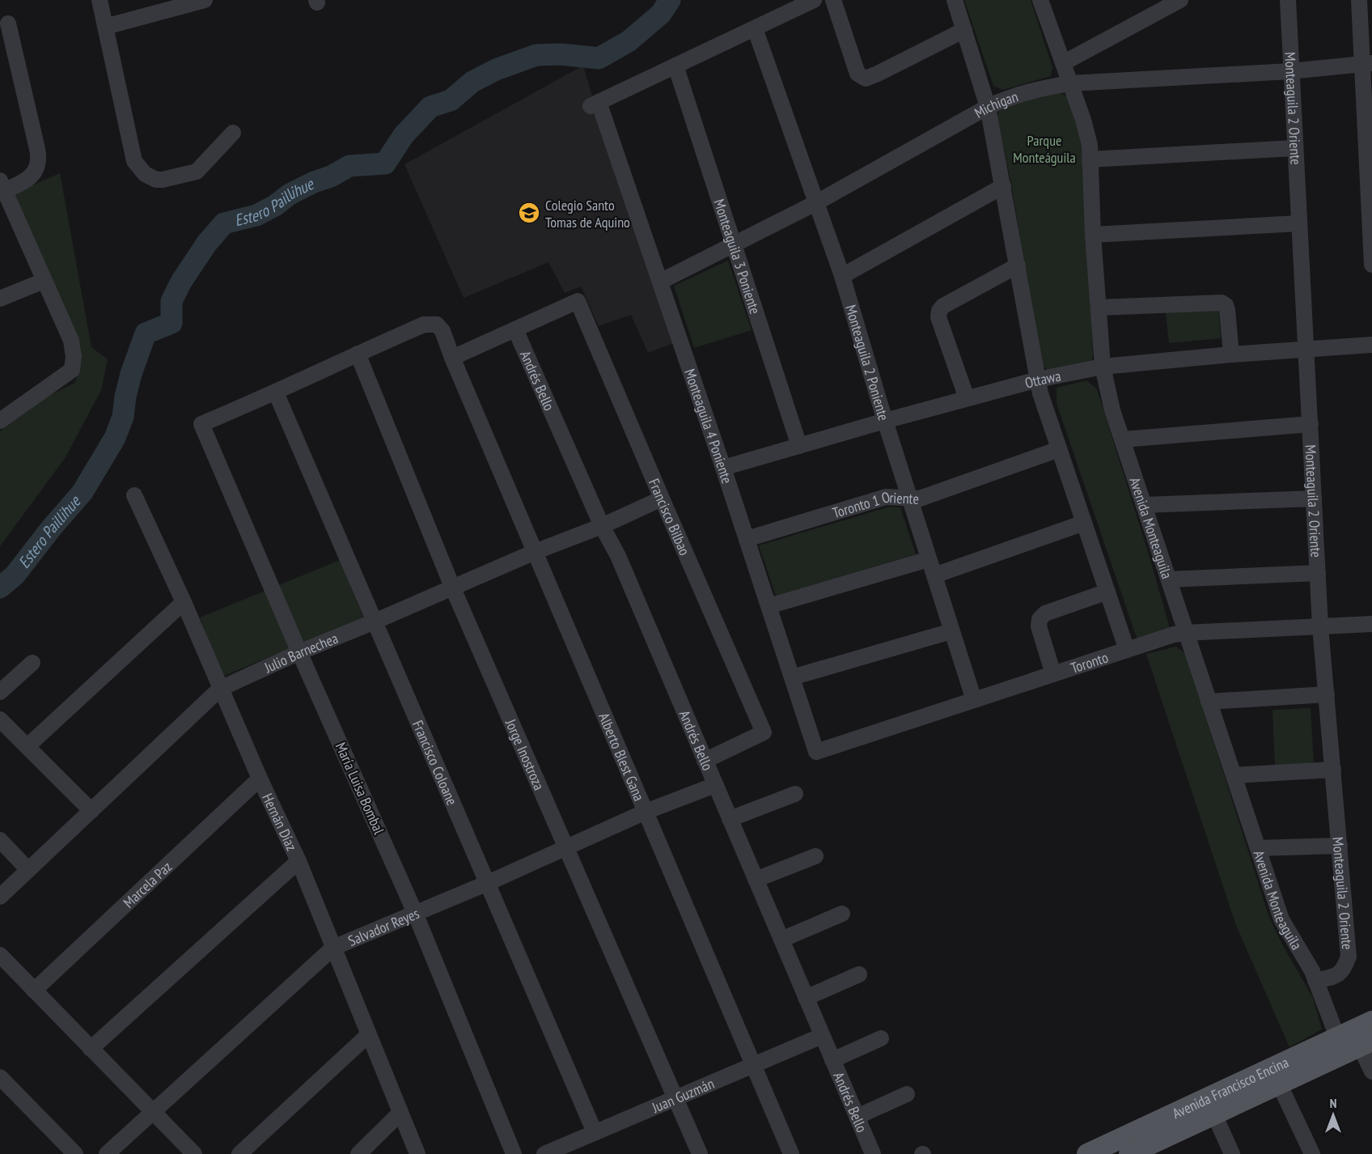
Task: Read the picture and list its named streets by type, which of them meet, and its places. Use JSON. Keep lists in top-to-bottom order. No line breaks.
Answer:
{"streets":{"main road":["Avenida Francisco Encina"],"street":["Michigan","Monteaguila 2 Oriente","Monteaguila 3 Poniente","Monteaguila 2 Poniente","Ottawa","Andrés Bello","Monteaguila 4 Poniente","Toronto 1 Oriente","Francisco Bilbao","Avenida Monteaguila","Julio Barnechea","Toronto","Jorge Inostroza","Alberto Blest Gana","Francisco Coloane","María Luisa Bombal","Hernán Díaz","Marcela Paz","Salvador Reyes","Juan Guzmán"]},"crossings":[["Michigan","Monteaguila 2 Oriente"],["Michigan","Monteaguila 3 Poniente"],["Michigan","Monteaguila 2 Poniente"],["Michigan","Monteaguila 4 Poniente"],["Michigan","Avenida Monteaguila"],["Monteaguila 2 Oriente","Ottawa"],["Monteaguila 2 Oriente","Avenida Monteaguila"],["Monteaguila 2 Oriente","Toronto"],["Monteaguila 3 Poniente","Ottawa"],["Monteaguila 3 Poniente","Monteaguila 4 Poniente"],["Monteaguila 2 Poniente","Ottawa"],["Monteaguila 2 Poniente","Toronto 1 Oriente"],["Monteaguila 2 Poniente","Toronto"],["Ottawa","Monteaguila 4 Poniente"],["Ottawa","Avenida Monteaguila"],["Andrés Bello","Francisco Bilbao"],["Andrés Bello","Julio Barnechea"],["Andrés Bello","Salvador Reyes"],["Andrés Bello","Juan Guzmán"],["Monteaguila 4 Poniente","Toronto 1 Oriente"],["Monteaguila 4 Poniente","Toronto"],["Francisco Bilbao","Julio Barnechea"],["Avenida Monteaguila","Toronto"],["Avenida Monteaguila","Avenida Francisco Encina"],["Julio Barnechea","Jorge Inostroza"],["Julio Barnechea","Alberto Blest Gana"],["Julio Barnechea","Francisco Coloane"],["Julio Barnechea","María Luisa Bombal"],["Julio Barnechea","Hernán Díaz"],["Jorge Inostroza","Alberto Blest Gana"],["Jorge Inostroza","Salvador Reyes"],["Jorge Inostroza","Juan Guzmán"],["Alberto Blest Gana","Salvador Reyes"],["Alberto Blest Gana","Juan Guzmán"],["Francisco Coloane","María Luisa Bombal"],["Francisco Coloane","Salvador Reyes"],["Francisco Coloane","Juan Guzmán"],["María Luisa Bombal","Salvador Reyes"],["Hernán Díaz","Marcela Paz"],["Hernán Díaz","Salvador Reyes"]],"water":["Estero Paillihue"],"parks":["Parque Monteáguila"],"places":{"school or university":["Colegio Santo Tomas de Aquino"]},"north":"top"}
